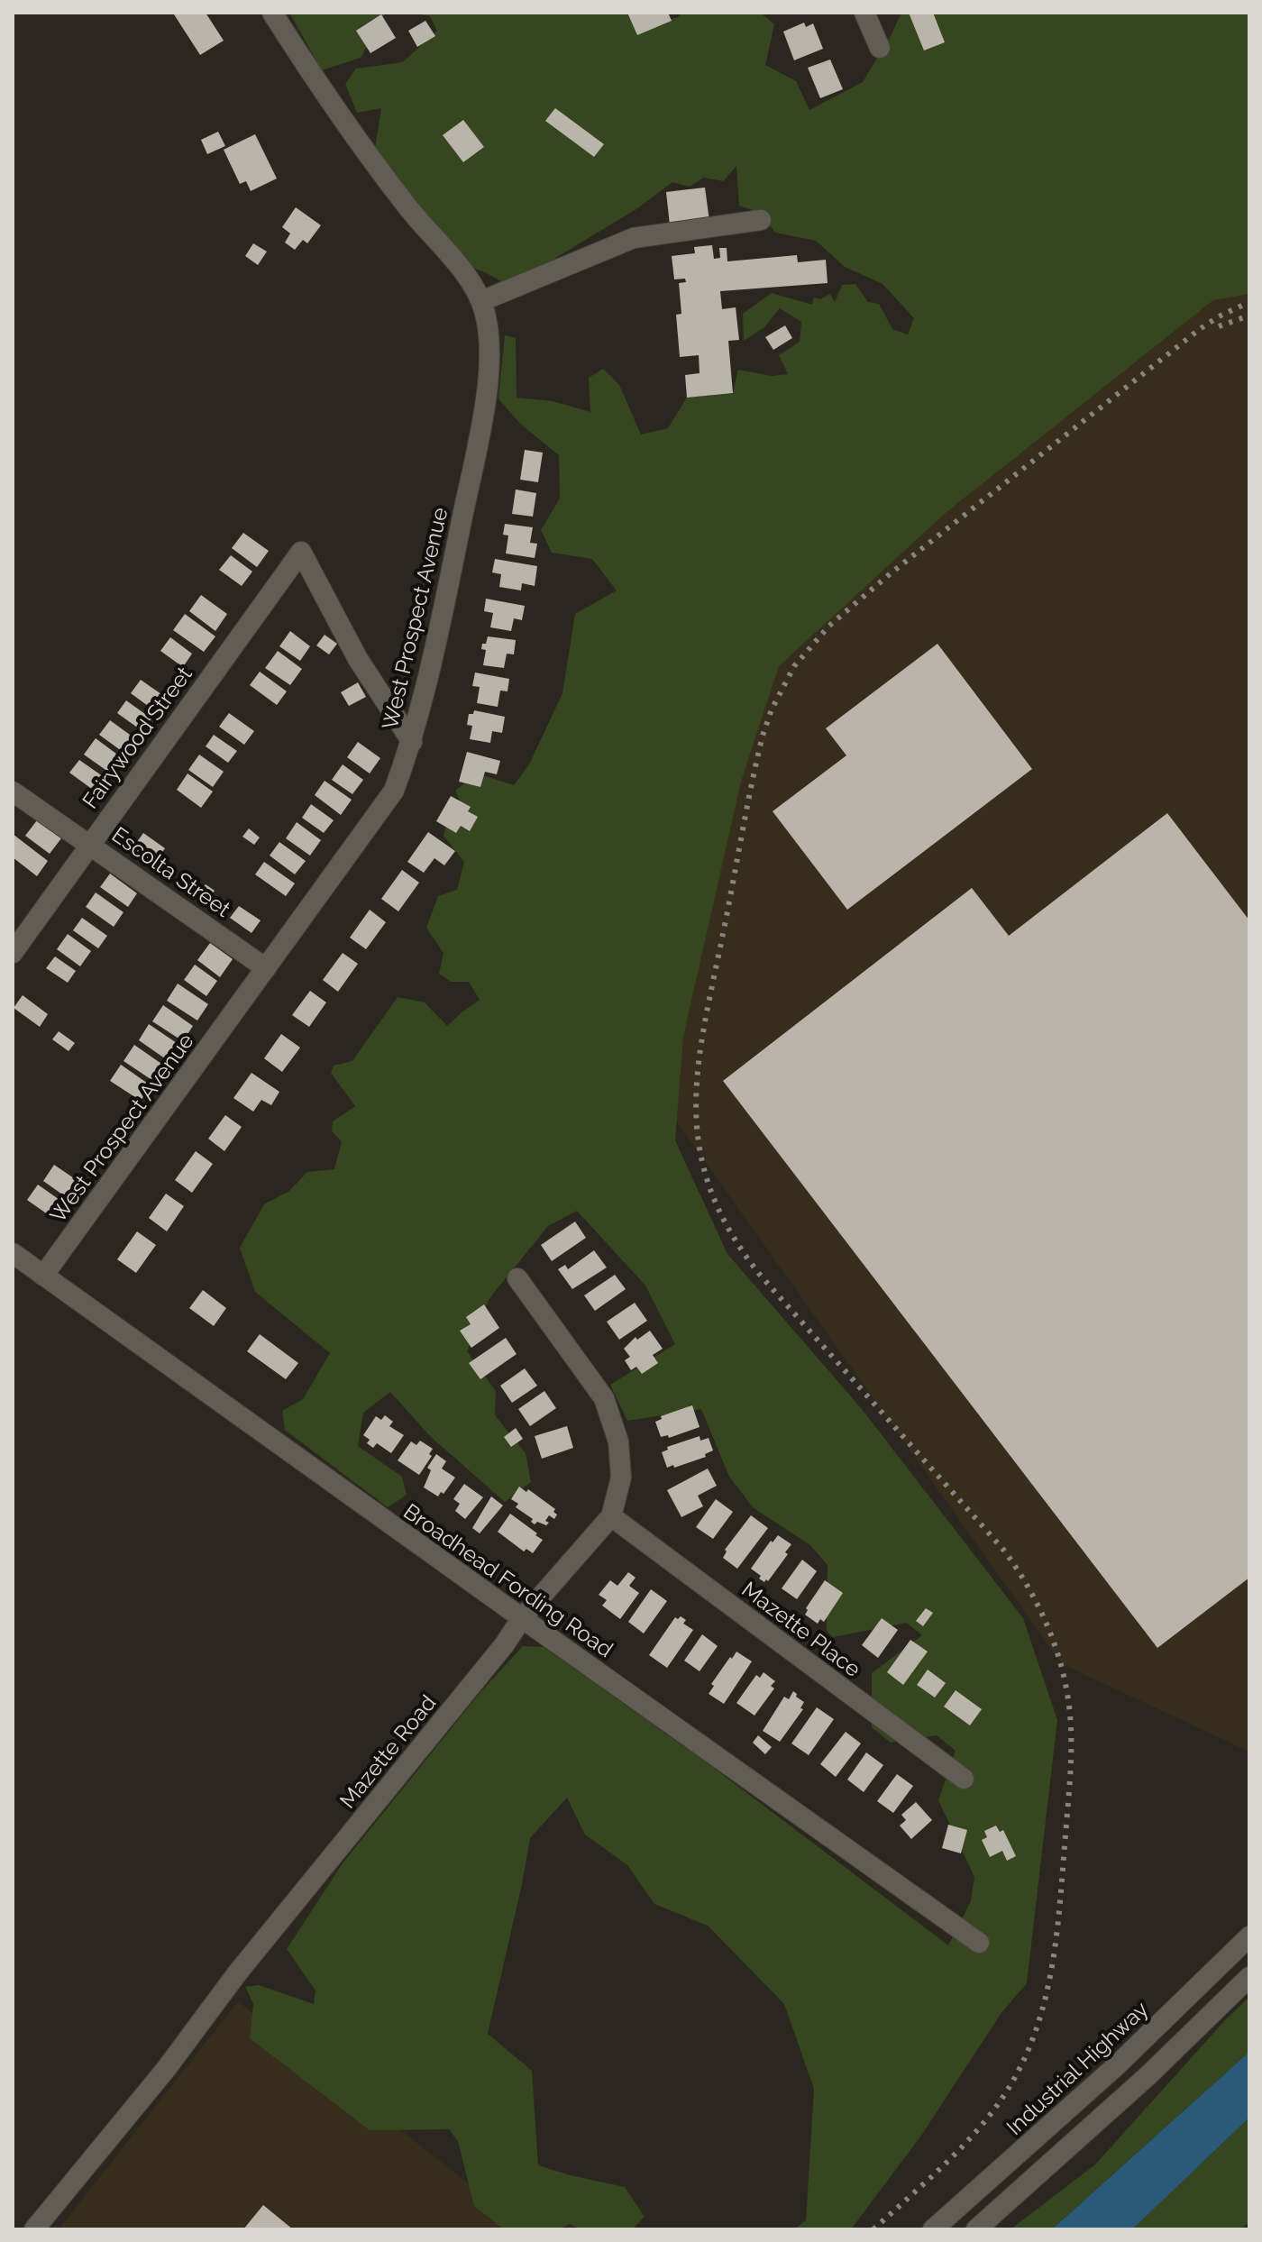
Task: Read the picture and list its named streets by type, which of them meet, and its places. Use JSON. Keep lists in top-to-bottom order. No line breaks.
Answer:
{"streets":{"street":["West Prospect Avenue","Fairywood Street","Escolta Street","Broadhead Fording Road","Mazette Place","Mazette Road","Industrial Highway"]},"crossings":[["West Prospect Avenue","Fairywood Street"],["West Prospect Avenue","Escolta Street"],["West Prospect Avenue","Broadhead Fording Road"],["Fairywood Street","Escolta Street"],["Broadhead Fording Road","Mazette Road"],["Mazette Place","Mazette Road"]]}
